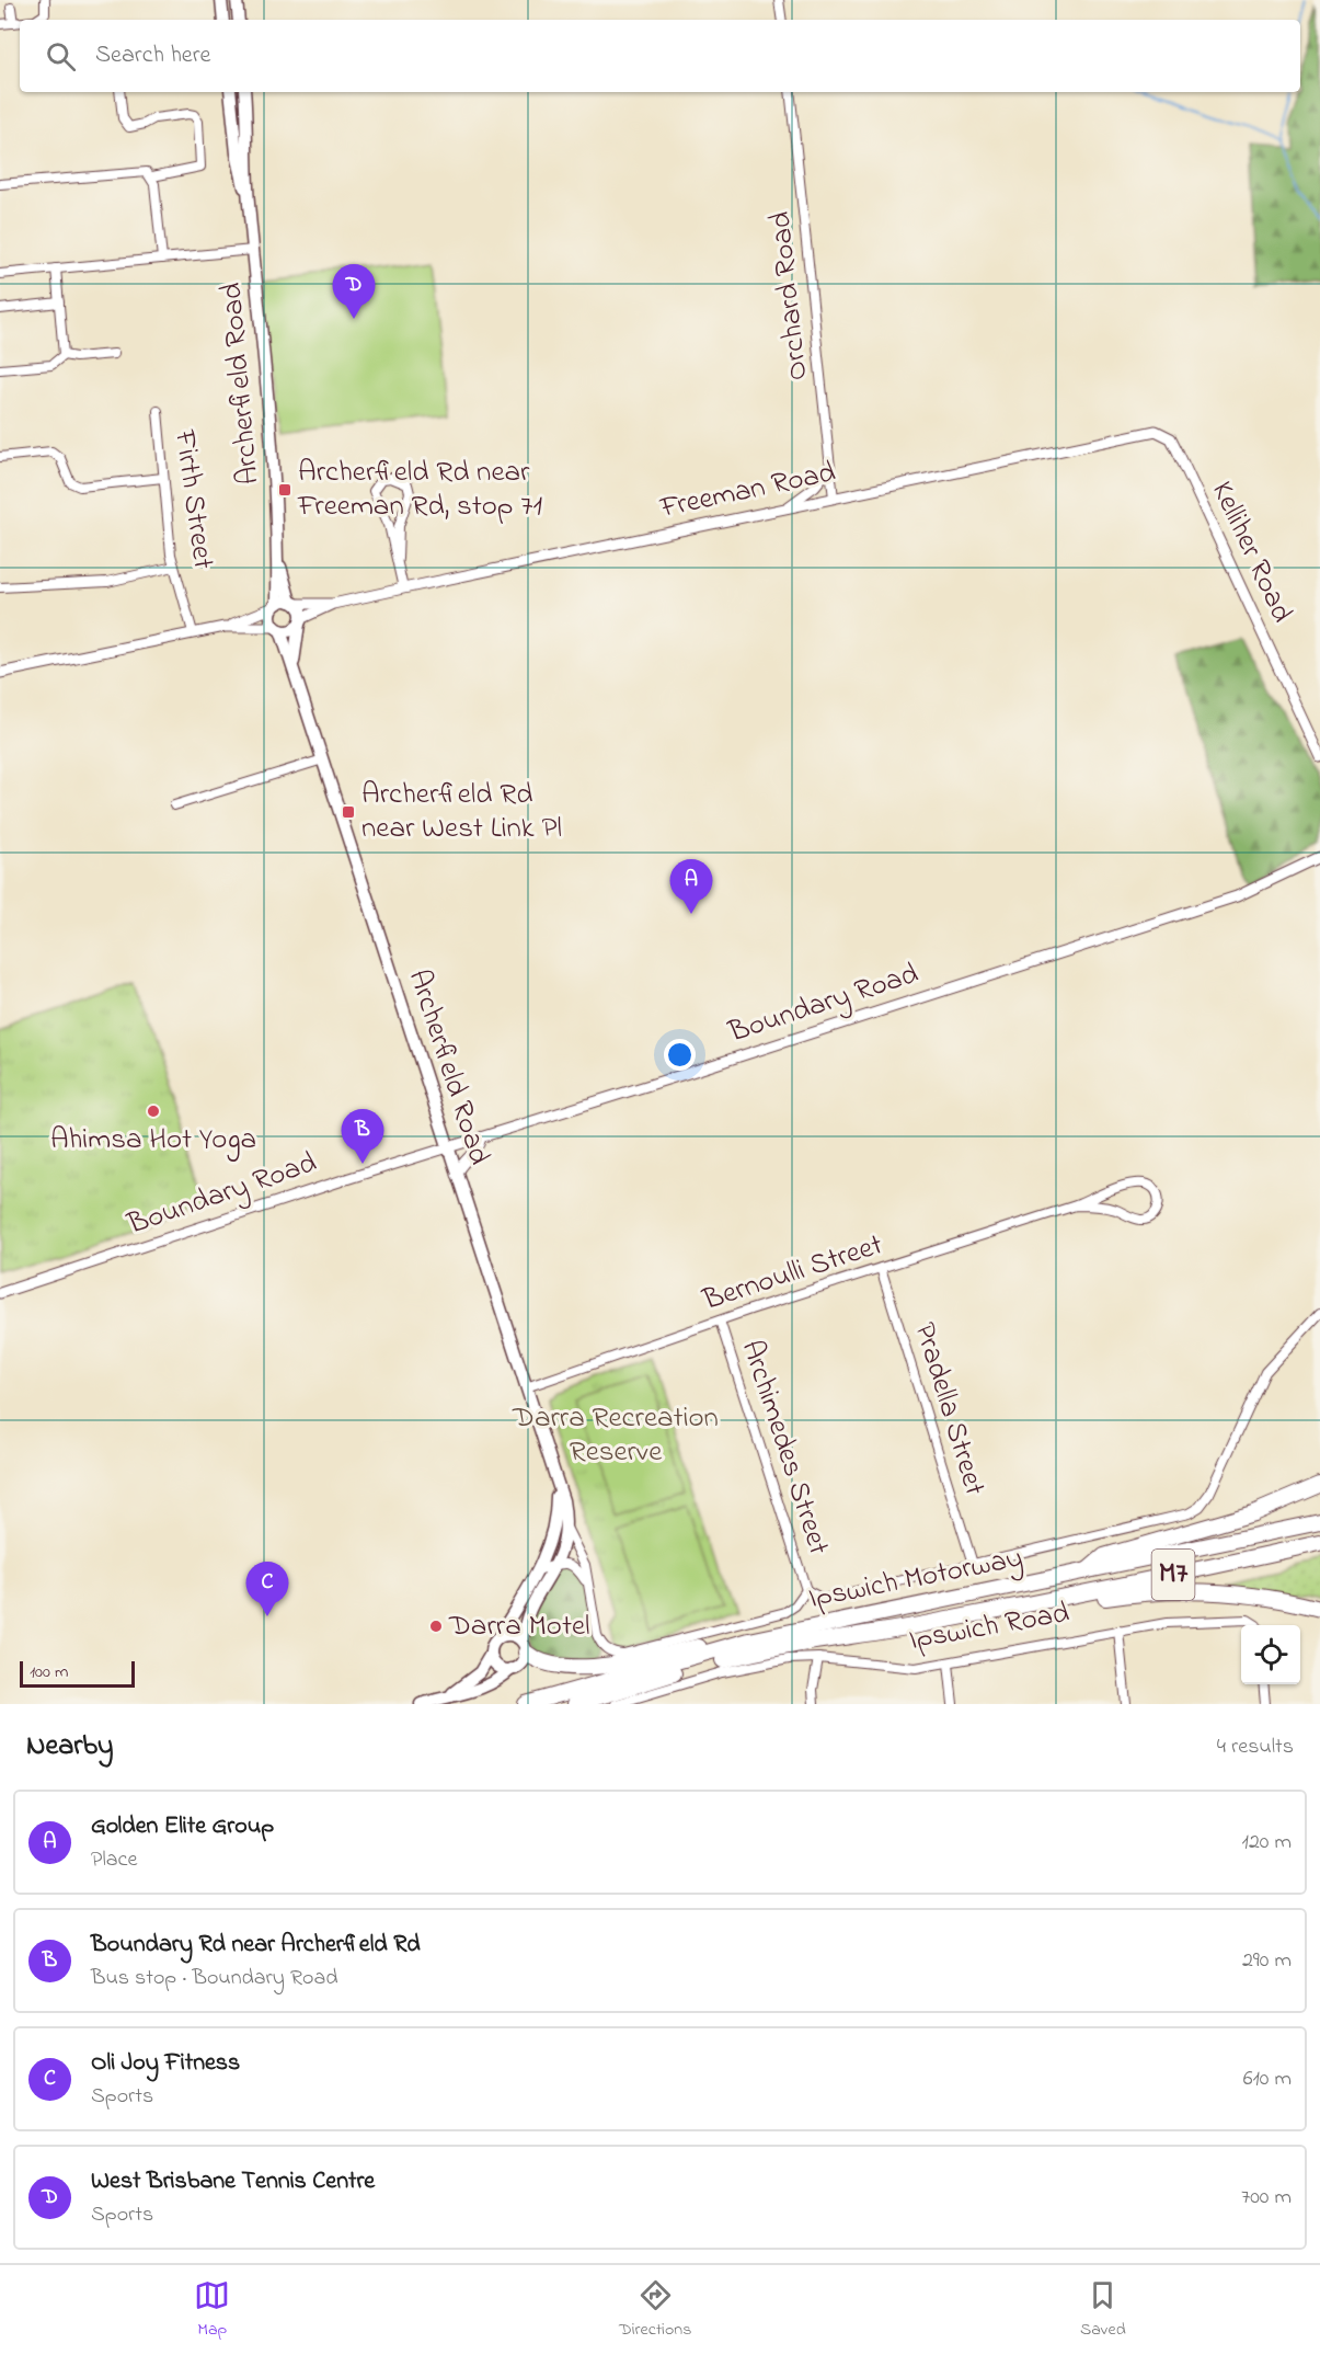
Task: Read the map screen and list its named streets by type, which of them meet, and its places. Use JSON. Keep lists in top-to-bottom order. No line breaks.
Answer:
{"streets":{"highway":["M7","Ipswich Motorway"],"main road":["Archerfield Road"],"street":["Orchard Road","Freeman Road","Firth Street","Kelliher Road","Boundary Road","Bernoulli Street","Pradella Street","Archimedes Street","Ipswich Road"]},"crossings":[["Orchard Road","Freeman Road"],["Archerfield Road","Freeman Road"],["Archerfield Road","Boundary Road"],["Archerfield Road","Bernoulli Street"],["Freeman Road","Kelliher Road"],["Bernoulli Street","Pradella Street"],["Bernoulli Street","Archimedes Street"],["Pradella Street","Ipswich Road"],["Archimedes Street","Ipswich Road"]],"parks":["Darra Recreation Reserve"],"places":{"transit":["Archerfield Rd near Freeman Rd, stop 71","Archerfield Rd near West Link Pl"],"other":["Ahimsa Hot Yoga","Darra Motel"]},"scale_bar":"100 m","page":{"search":"Search here","pins":["D","A","B","C"],"scale":"100 m","heading":["Nearby","4 results"],"list":[{"mark":"A","name":"Golden Elite Group","note":"Place","value":"120 m"},{"mark":"B","name":"Boundary Rd near Archerfield Rd","note":"Bus stop · Boundary Road","value":"290 m"},{"mark":"C","name":"Oli Joy Fitness","note":"Sports","value":"610 m"},{"mark":"D","name":"West Brisbane Tennis Centre","note":"Sports","value":"700 m"}],"nav":["Map","Directions","Saved"]}}
